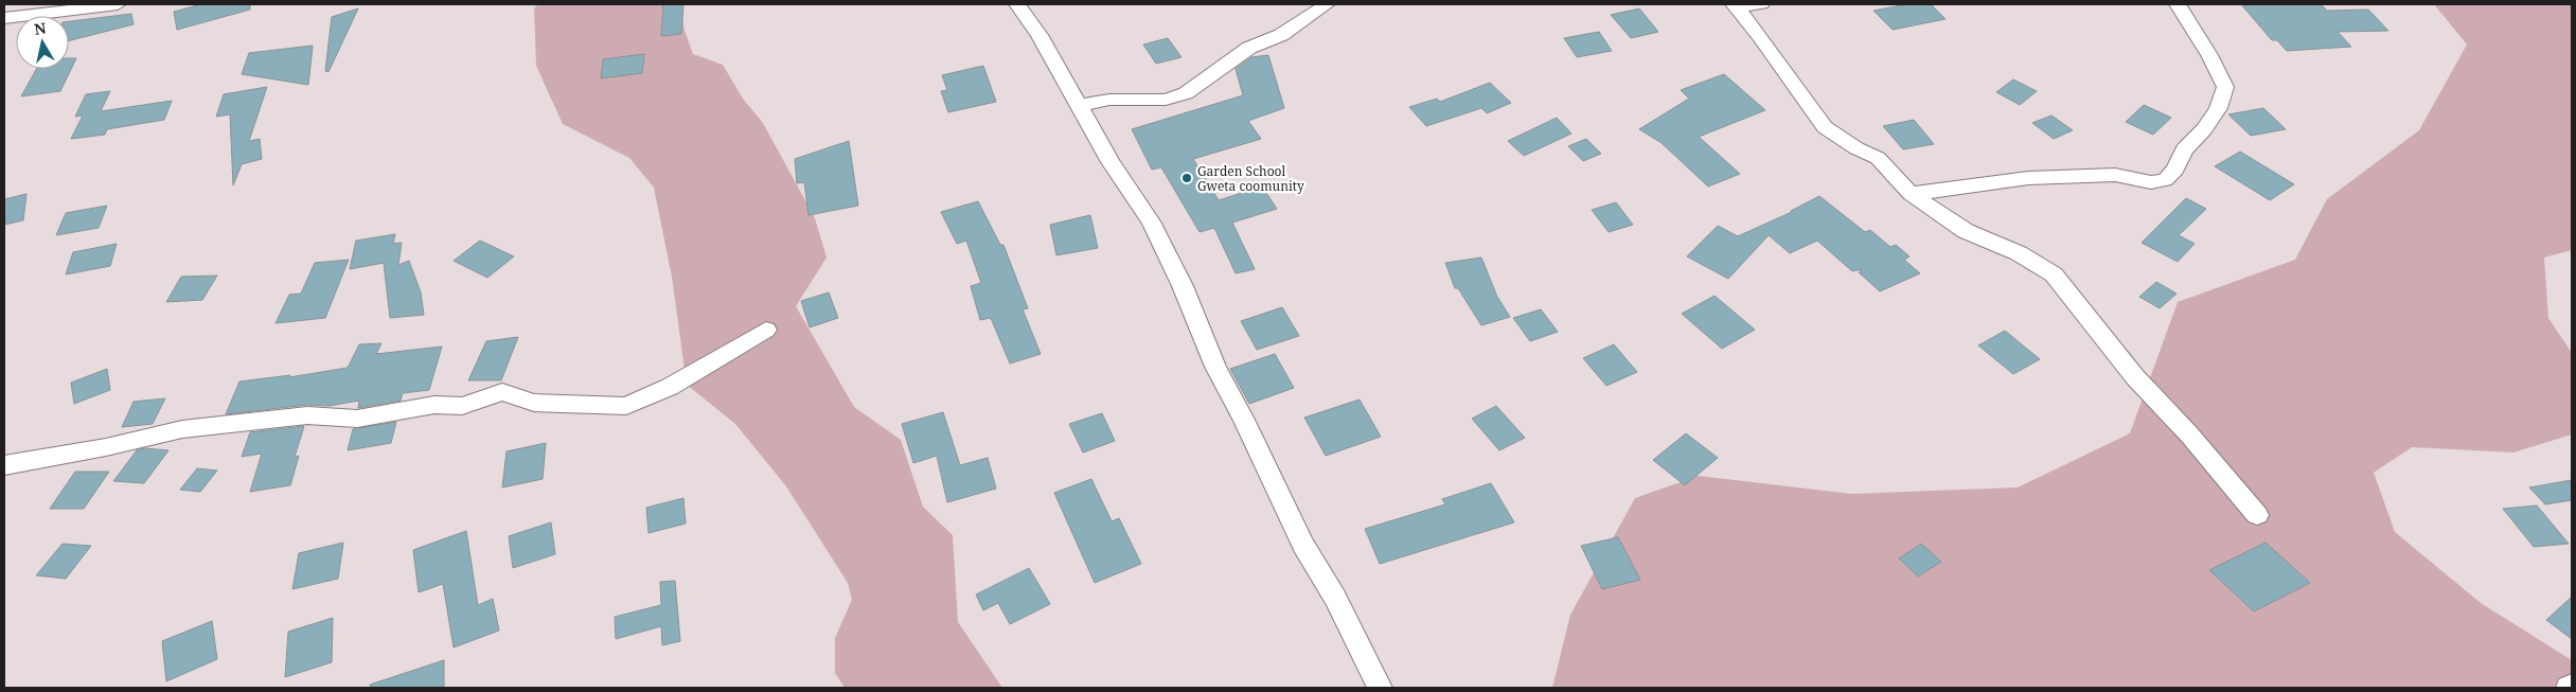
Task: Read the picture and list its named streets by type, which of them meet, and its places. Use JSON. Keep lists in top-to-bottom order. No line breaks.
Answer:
{"places":["Garden School Gweta coomunity"],"north":"top"}
